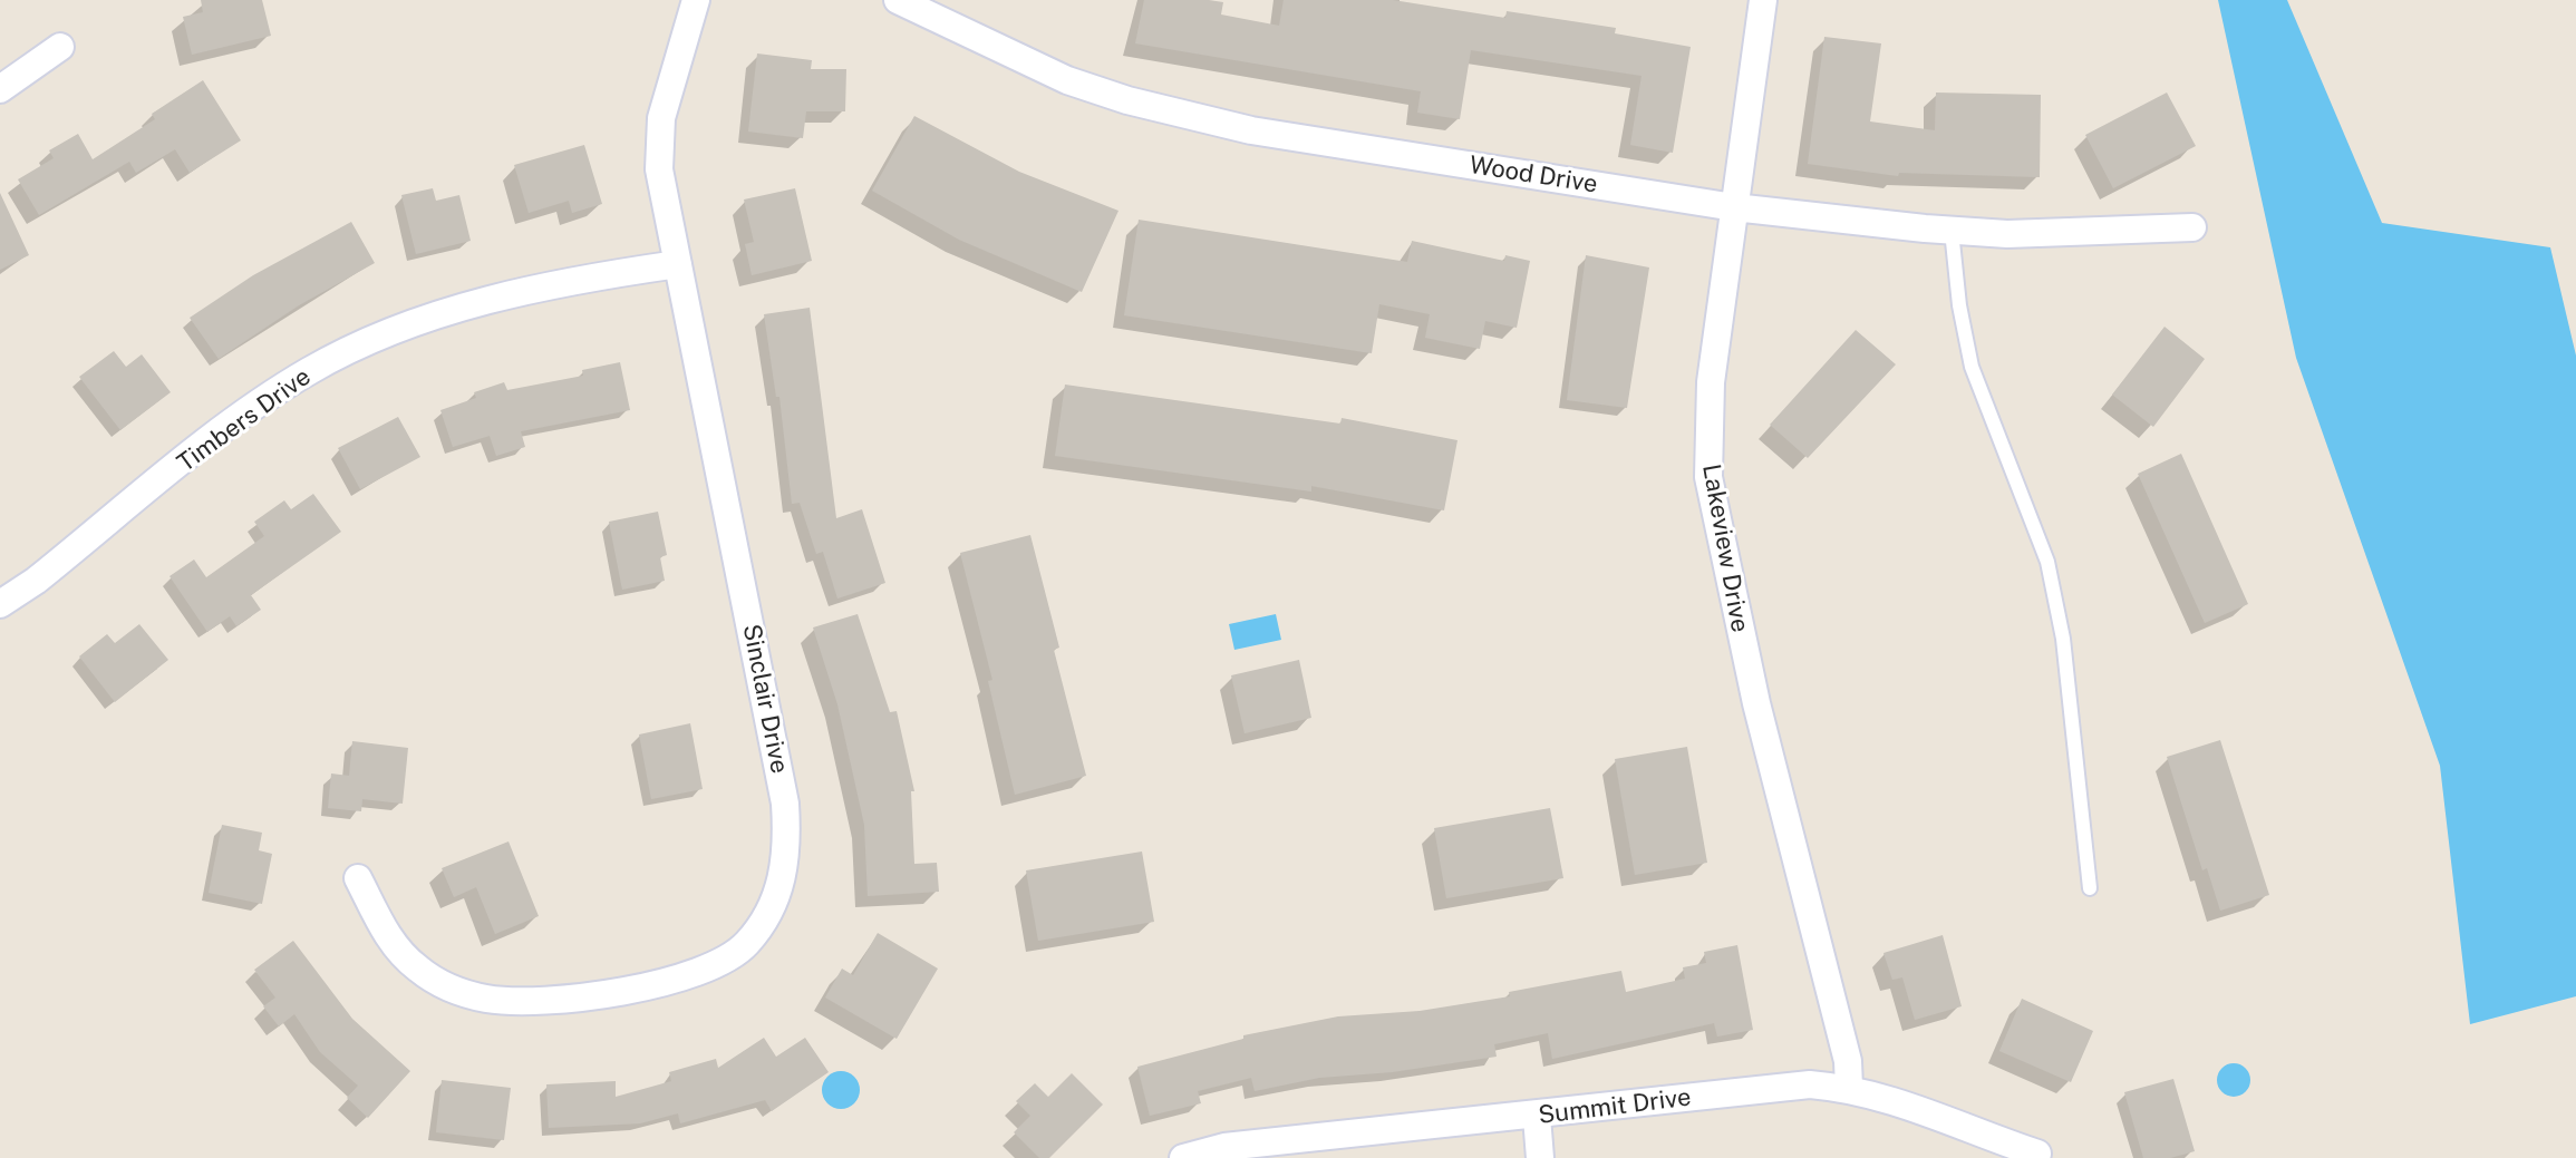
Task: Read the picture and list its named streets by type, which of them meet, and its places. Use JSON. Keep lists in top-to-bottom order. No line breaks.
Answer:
{"streets":{"street":["Wood Drive","Timbers Drive","Lakeview Drive","Sinclair Drive","Summit Drive"]},"crossings":[["Wood Drive","Lakeview Drive"],["Timbers Drive","Sinclair Drive"],["Lakeview Drive","Summit Drive"]]}
